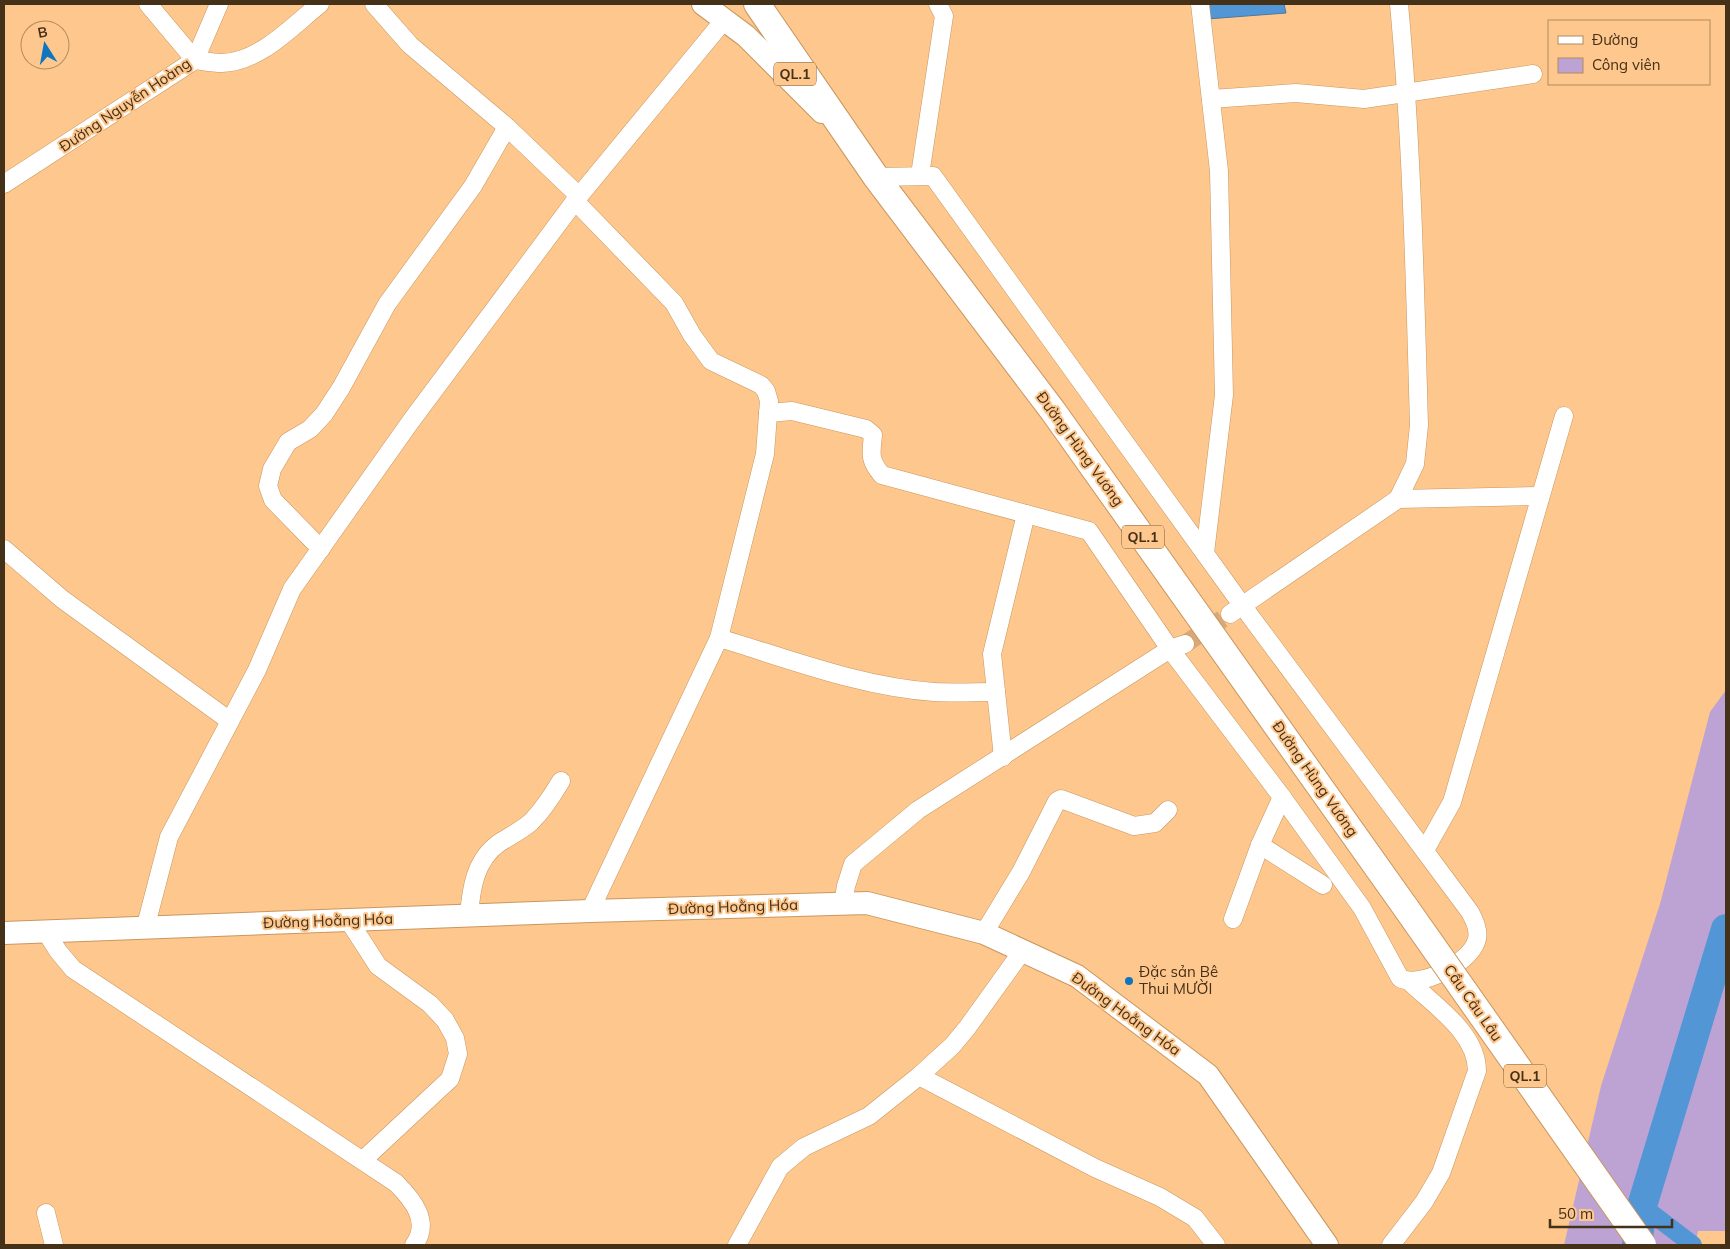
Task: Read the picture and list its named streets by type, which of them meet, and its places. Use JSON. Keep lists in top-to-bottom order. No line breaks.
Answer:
{"streets":{"highway":["QL.1","Đường Hùng Vương","Cầu Câu Lâu"],"main road":["Đường Hoằng Hóa"],"street":["Đường Nguyễn Hoàng"]},"crossings":[["Đường Hùng Vương","Cầu Câu Lâu"]],"places":["Đặc sản Bê Thui MƯỜI"],"legend":["Đường","Công viên"],"scale_bar":"50 m","north":"top"}
